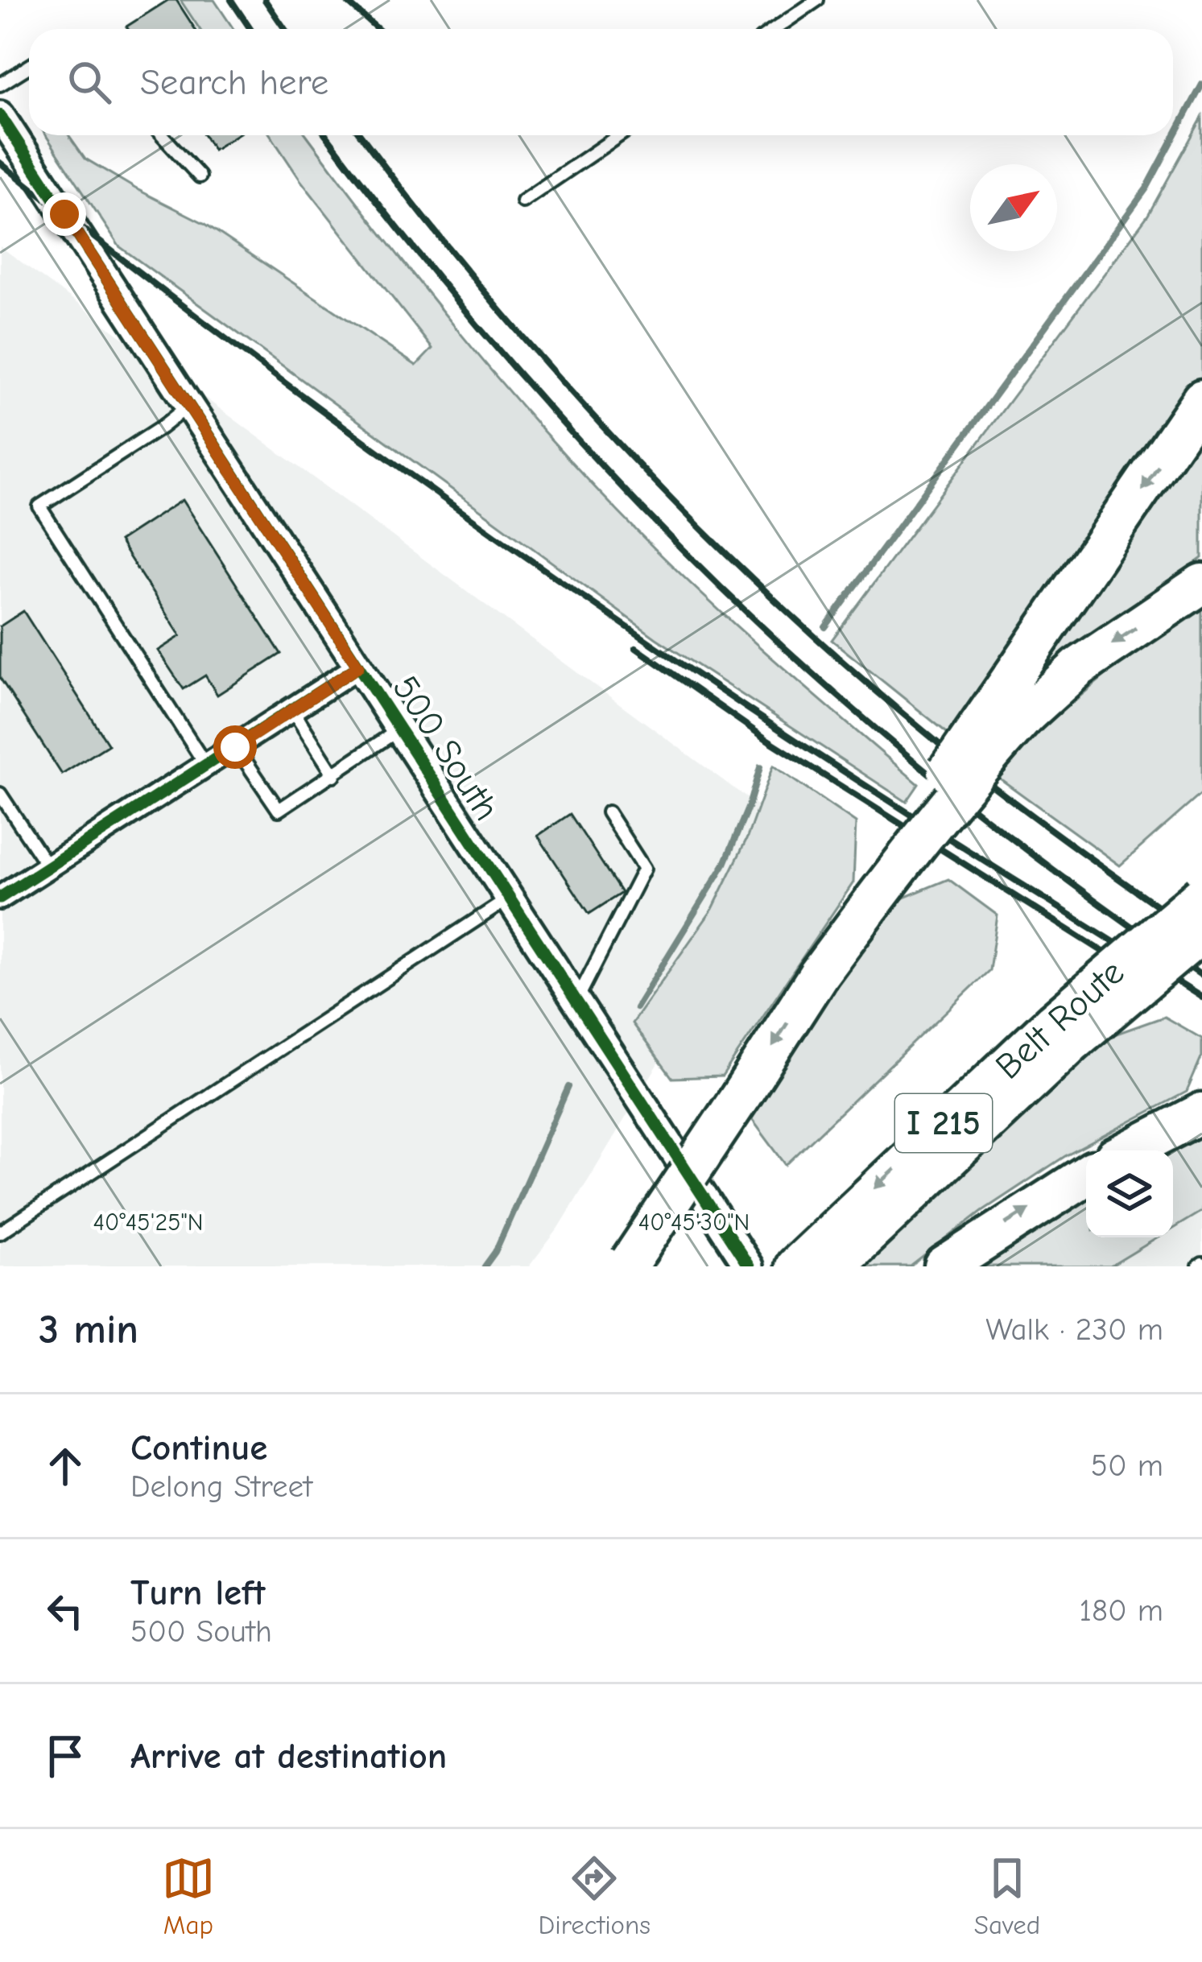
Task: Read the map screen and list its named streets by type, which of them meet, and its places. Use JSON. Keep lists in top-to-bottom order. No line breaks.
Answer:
{"streets":{"highway":["Belt Route","I 215"],"street":["500 South"]},"north":"top right","page":{"search":"Search here","heading":["3 min","Walk · 230 m"],"list":[["Continue","Delong Street","50 m"],["Turn left","500 South","180 m"],"Arrive at destination"],"nav":["Map","Directions","Saved"]},"coordinates":["40°45'25\"N","40°45'30\"N"]}
